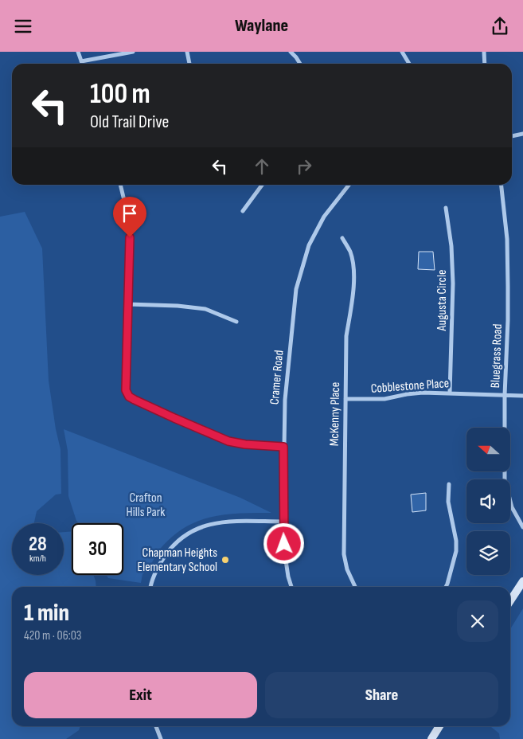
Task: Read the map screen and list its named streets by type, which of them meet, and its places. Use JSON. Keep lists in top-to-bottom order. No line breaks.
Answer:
{"streets":{"street":["Augusta Circle","Bluegrass Road","Cramer Road","Cobblestone Place","McKenny Place"]},"crossings":[["Augusta Circle","Cobblestone Place"],["Bluegrass Road","Cobblestone Place"],["Cobblestone Place","McKenny Place"]],"parks":["Crafton Hills Park"],"places":["Chapman Heights Elementary School"],"north":"left","page":{"header":"Waylane","turn":["100 m","Old Trail Drive"],"speed":"28 km/h","limit":"30","heading":["1 min","420 m · 06:03"],"buttons":["Exit","Share"]}}
